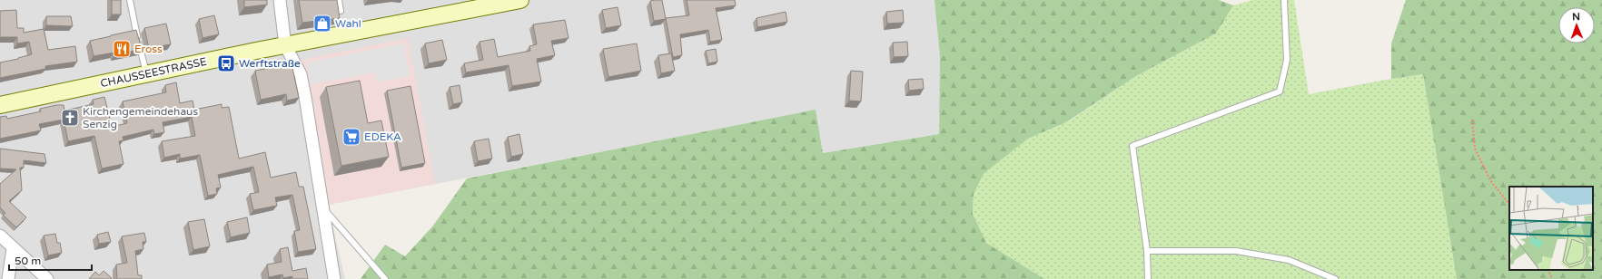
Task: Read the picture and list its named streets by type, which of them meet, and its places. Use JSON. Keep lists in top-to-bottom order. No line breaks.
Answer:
{"streets":{"main road":["CHAUSSEESTRASSE"]},"places":{"shop":["Wahl"],"restaurant":["Eross"],"bus stop":["Werftstraße"],"church":["Kirchengemeindehaus Senzig"],"supermarket":["EDEKA"]},"scale_bar":"50 m","north":"top"}
